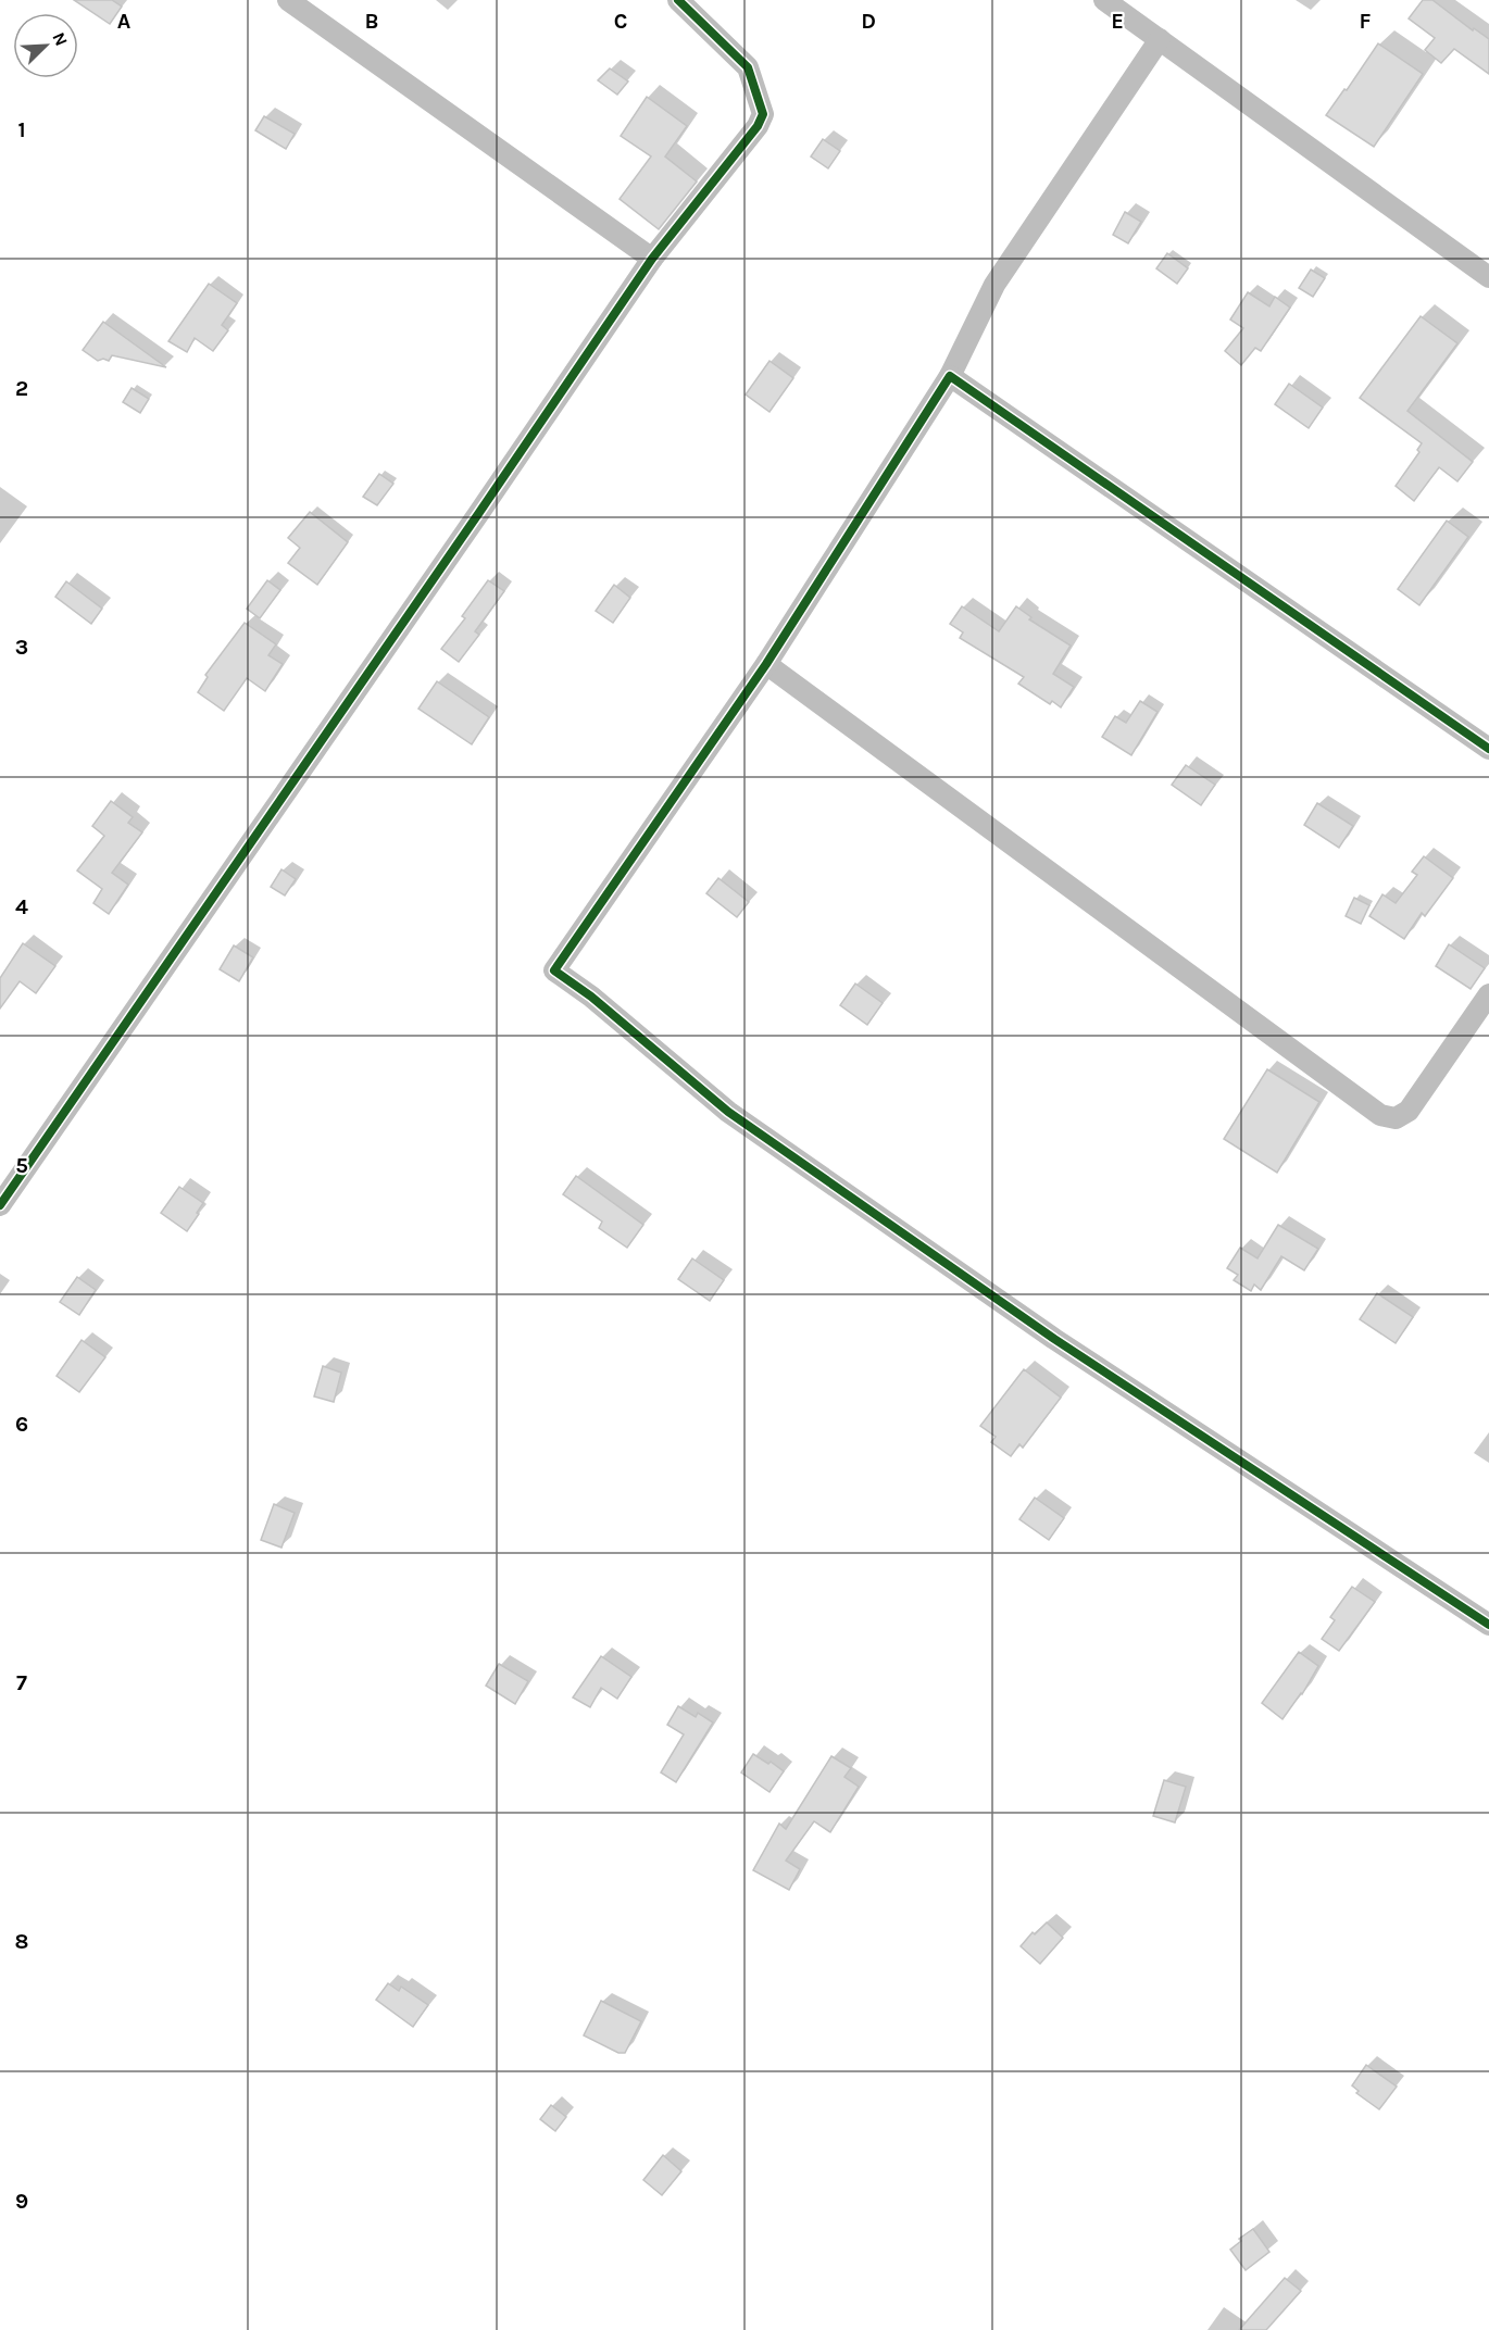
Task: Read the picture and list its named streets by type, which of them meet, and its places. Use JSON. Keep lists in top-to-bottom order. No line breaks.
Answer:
{"north":"top right","grid":{"columns":["A","B","C","D","E","F"],"rows":["1","2","3","4","5","6","7","8","9"]}}
